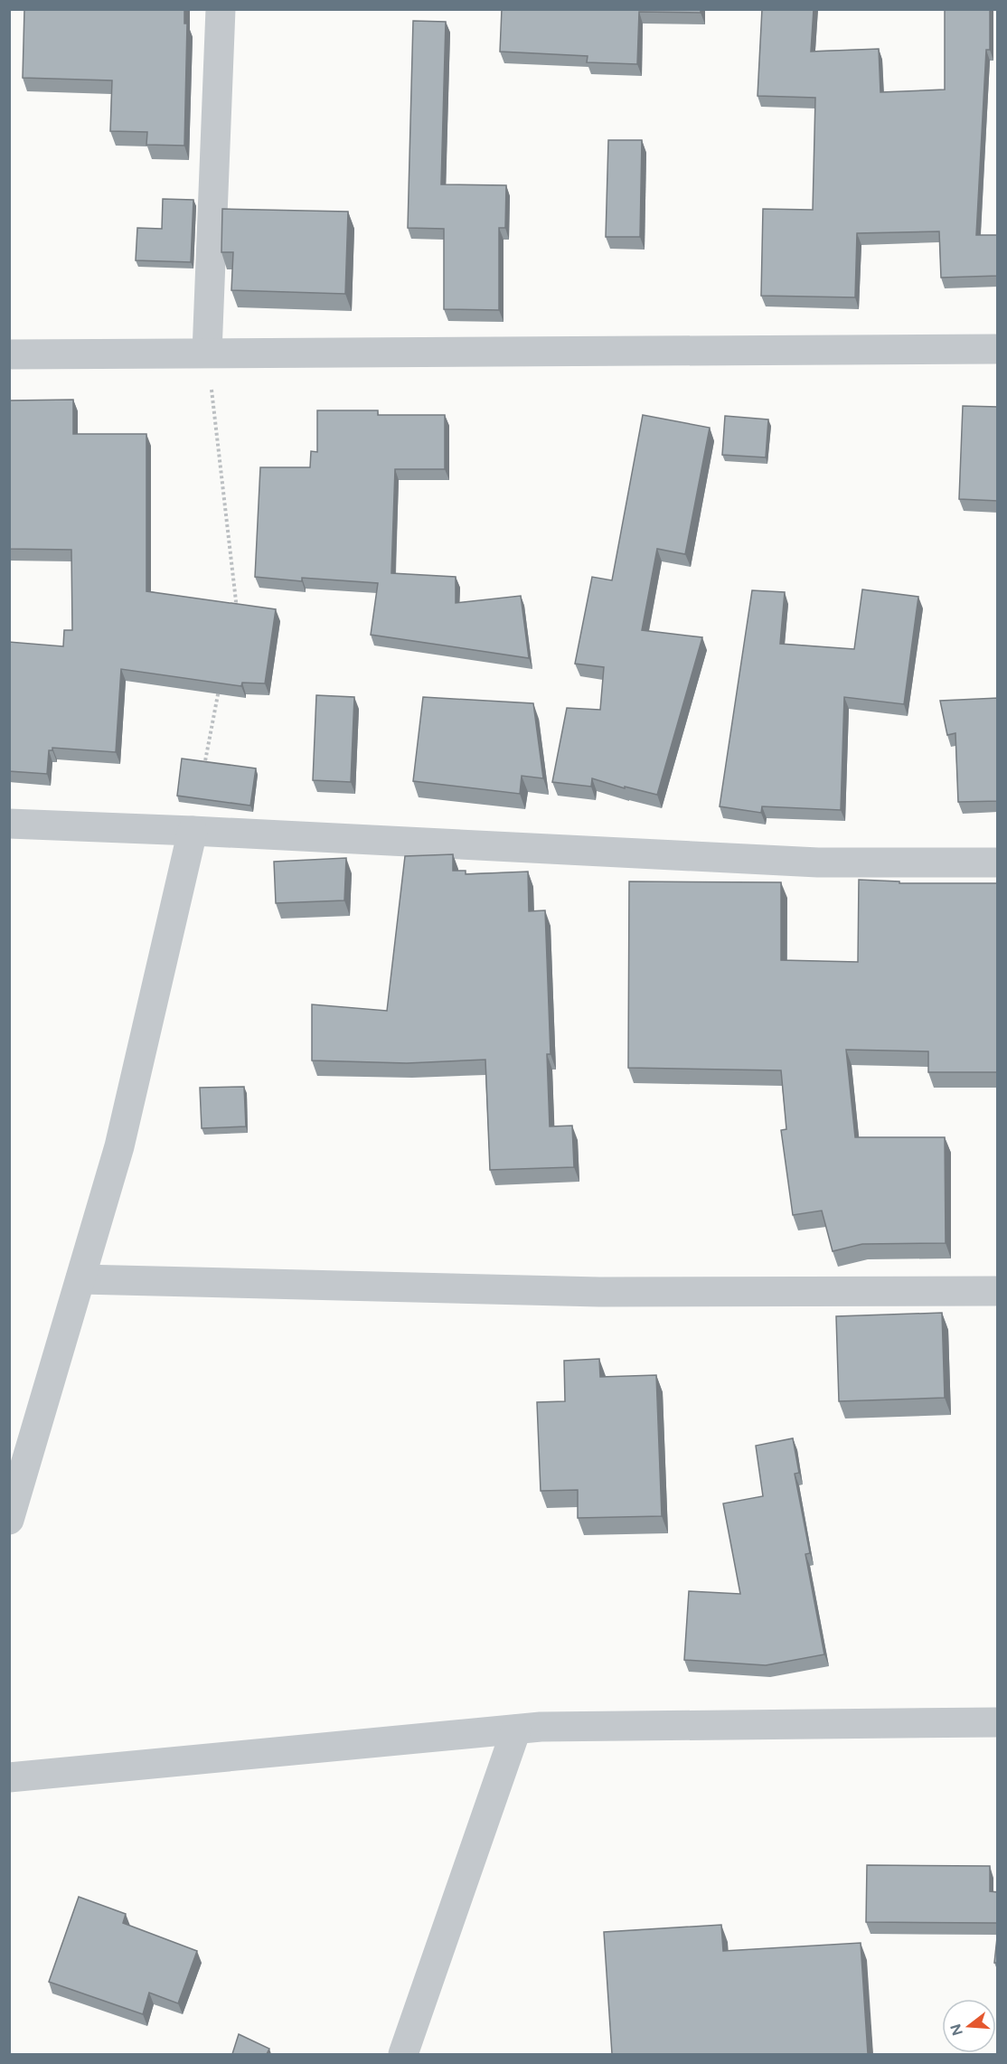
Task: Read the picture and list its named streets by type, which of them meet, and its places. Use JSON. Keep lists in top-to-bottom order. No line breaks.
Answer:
{"north":"left"}
